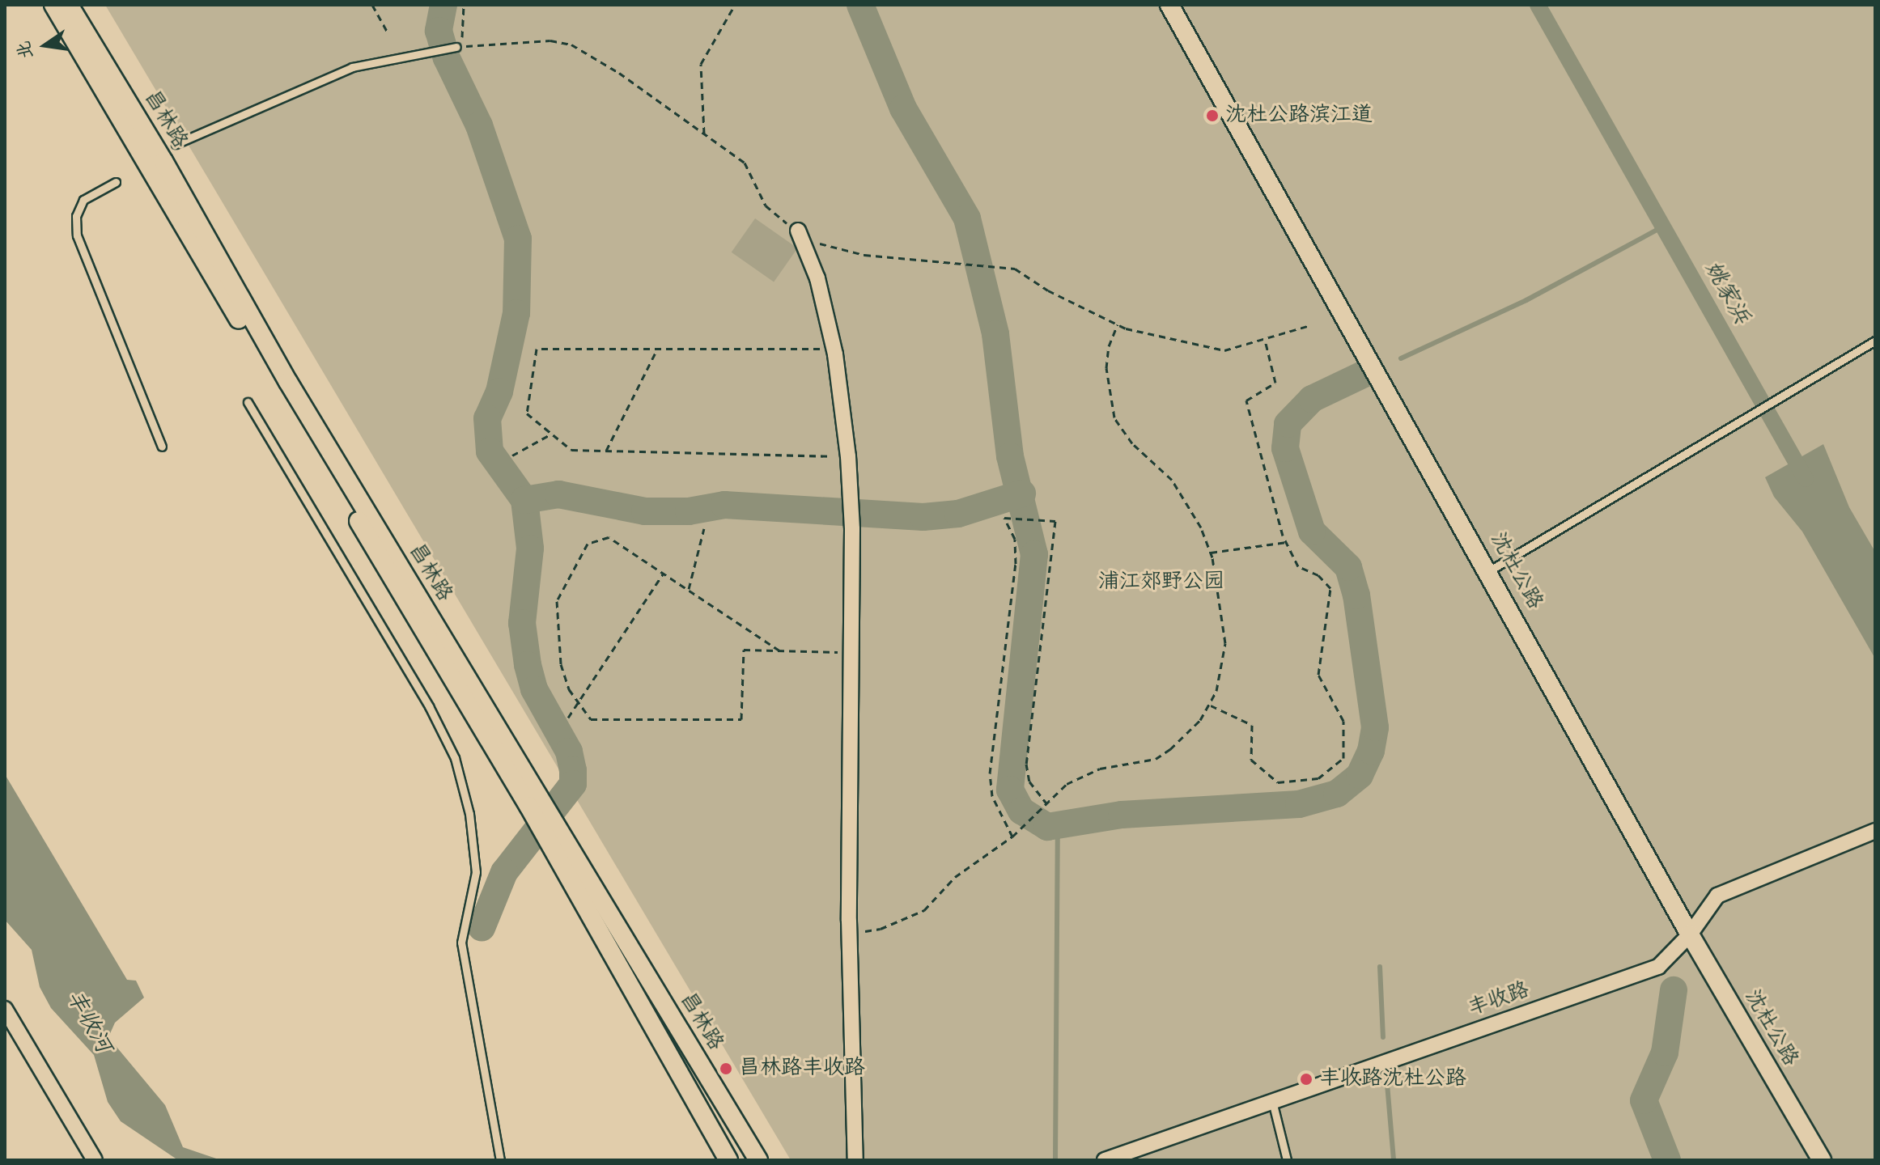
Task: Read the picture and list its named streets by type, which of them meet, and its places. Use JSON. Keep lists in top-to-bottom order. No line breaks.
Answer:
{"streets":{"street":["昌林路","沈杜公路","丰收路"]},"crossings":[["沈杜公路","丰收路"]],"water":["姚家浜","丰收河"],"parks":["浦江郊野公园"],"places":["沈杜公路滨江道","昌林路丰收路","丰收路沈杜公路"],"north":"left"}
